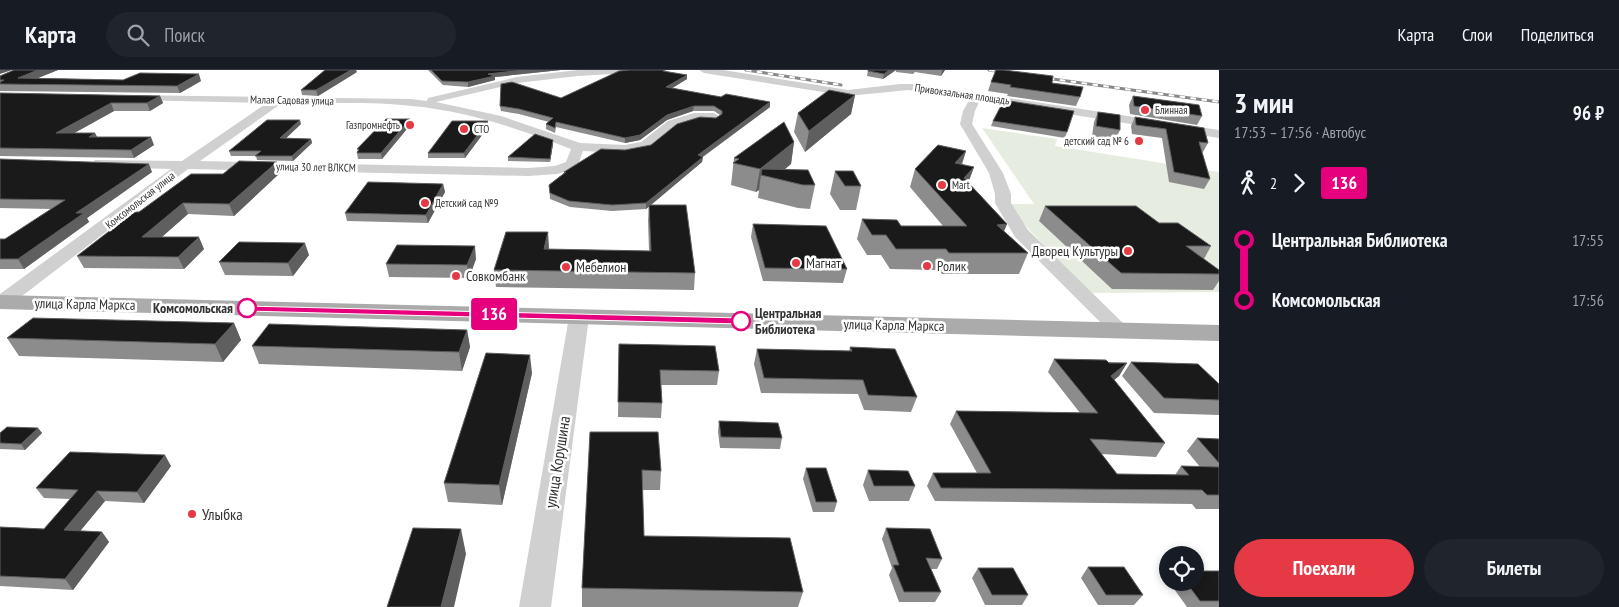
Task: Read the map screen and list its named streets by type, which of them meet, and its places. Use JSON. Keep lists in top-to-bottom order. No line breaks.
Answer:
{"streets":{"main road":["улица Карла Маркса"],"street":["Привокзальная площадь","Малая Садовая улица","улица 30 лет ВЛКСМ","Комсомольская улица","улица Корушина"]},"crossings":[["Малая Садовая улица","улица 30 лет ВЛКСМ"],["Малая Садовая улица","Комсомольская улица"],["улица 30 лет ВЛКСМ","Комсомольская улица"],["Комсомольская улица","улица Карла Маркса"],["улица Карла Маркса","улица Корушина"]],"places":["Блинная","Газпромнефть","СТО","детский сад № 6","Mart","Детский сад №9","Дворец Культуры","Магнат","Ролик","Мебелион","Совкомбанк","Комсомольская","Центральная Библиотека","Улыбка"],"lines":["bus line 136"],"page":{"header":"Карта","search":"Поиск","nav":["Карта","Слои","Поделиться"],"on_map":"136","heading":["3 мин","17:53 – 17:56 · Автобус","96 ₽"],"legs":["2","136"],"list":[{"name":"Центральная Библиотека","value":"17:55"},{"name":"Комсомольская","value":"17:56"}],"buttons":["Поехали","Билеты"]}}
